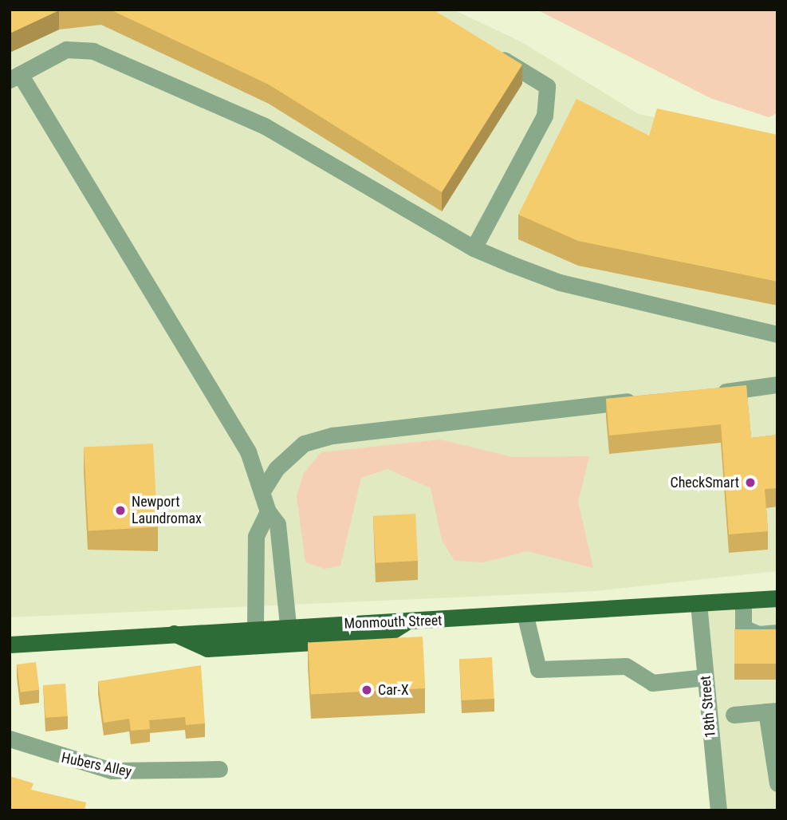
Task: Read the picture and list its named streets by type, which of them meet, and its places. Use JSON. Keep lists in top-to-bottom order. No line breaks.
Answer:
{"streets":{"main road":["Monmouth Street"],"street":["18th Street","Hubers Alley"]},"crossings":[["Monmouth Street","18th Street"]],"places":["CheckSmart","Newport Laundromax","Car-X"]}
